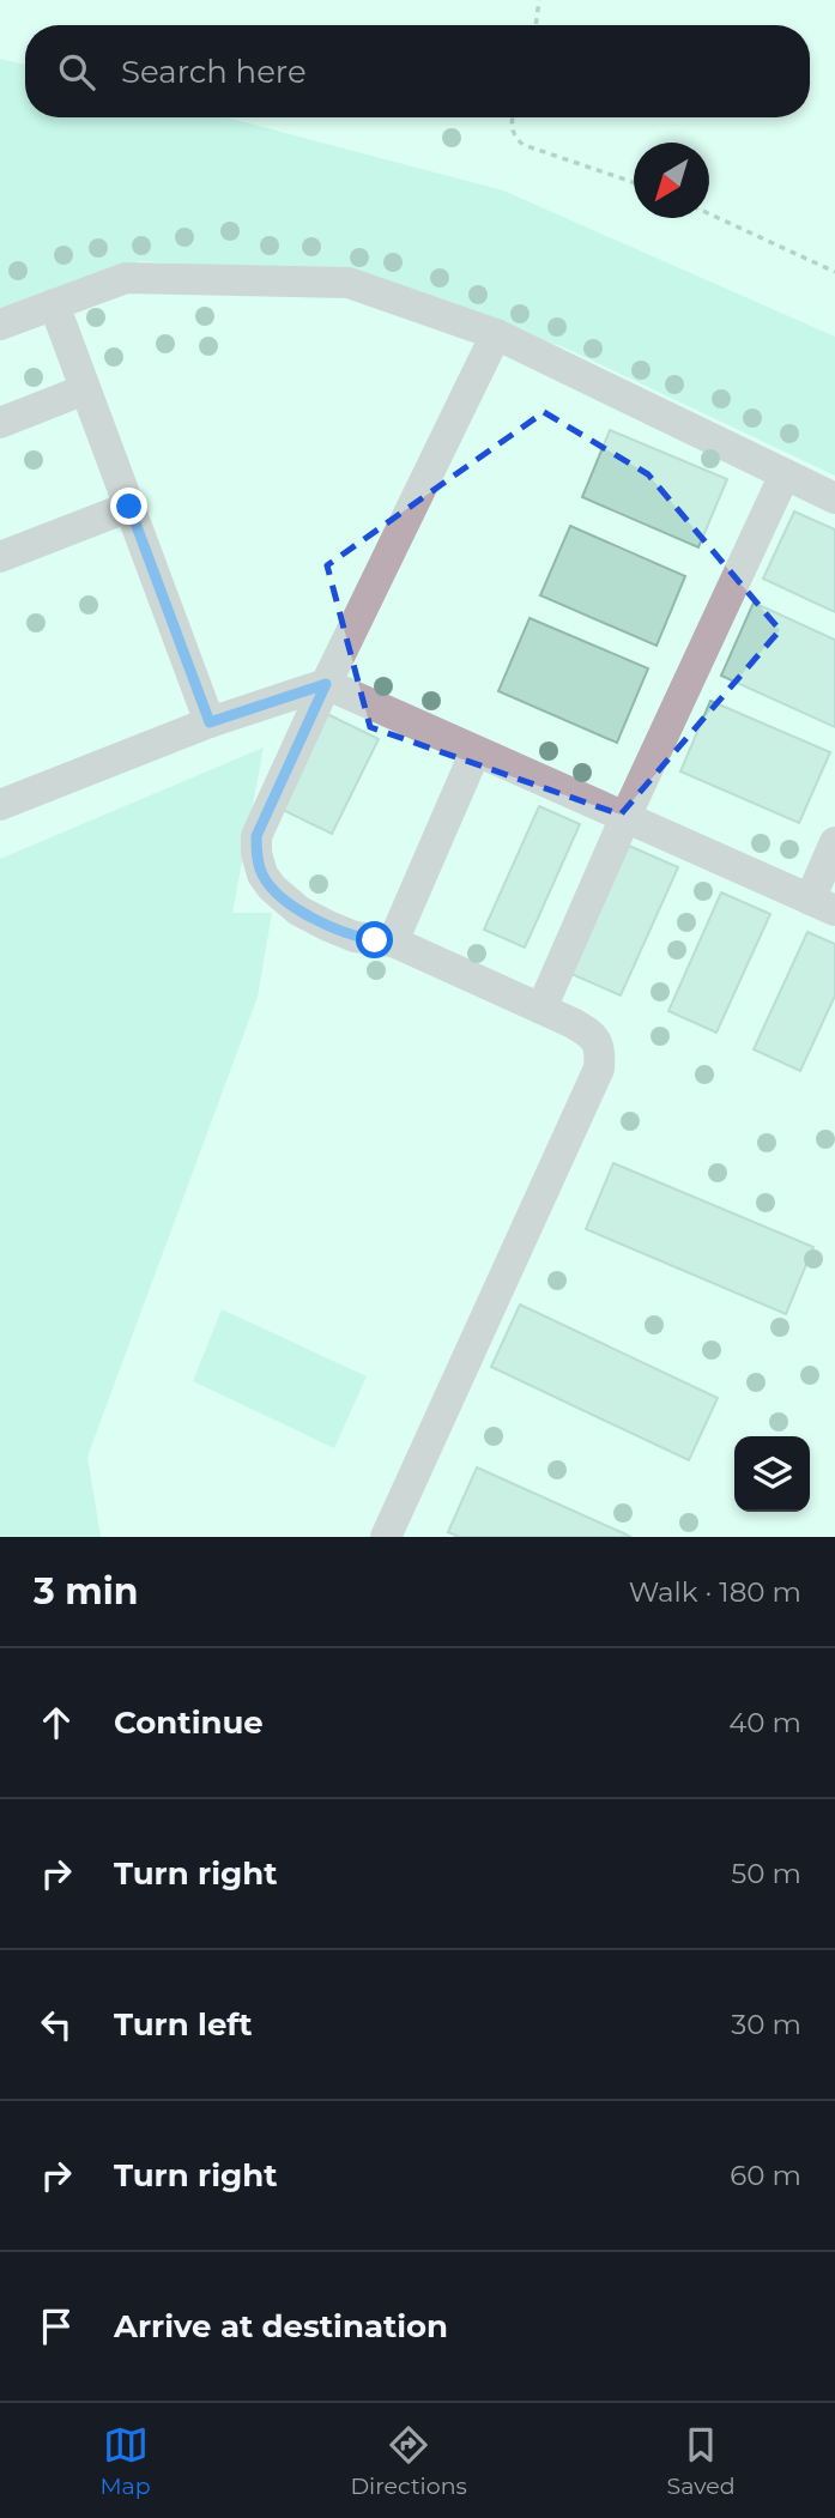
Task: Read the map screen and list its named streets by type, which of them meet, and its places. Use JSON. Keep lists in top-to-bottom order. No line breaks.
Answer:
{"north":"bottom left","page":{"search":"Search here","heading":["3 min","Walk · 180 m"],"list":[["Continue","40 m"],["Turn right","50 m"],["Turn left","30 m"],["Turn right","60 m"],"Arrive at destination"],"nav":["Map","Directions","Saved"]}}
